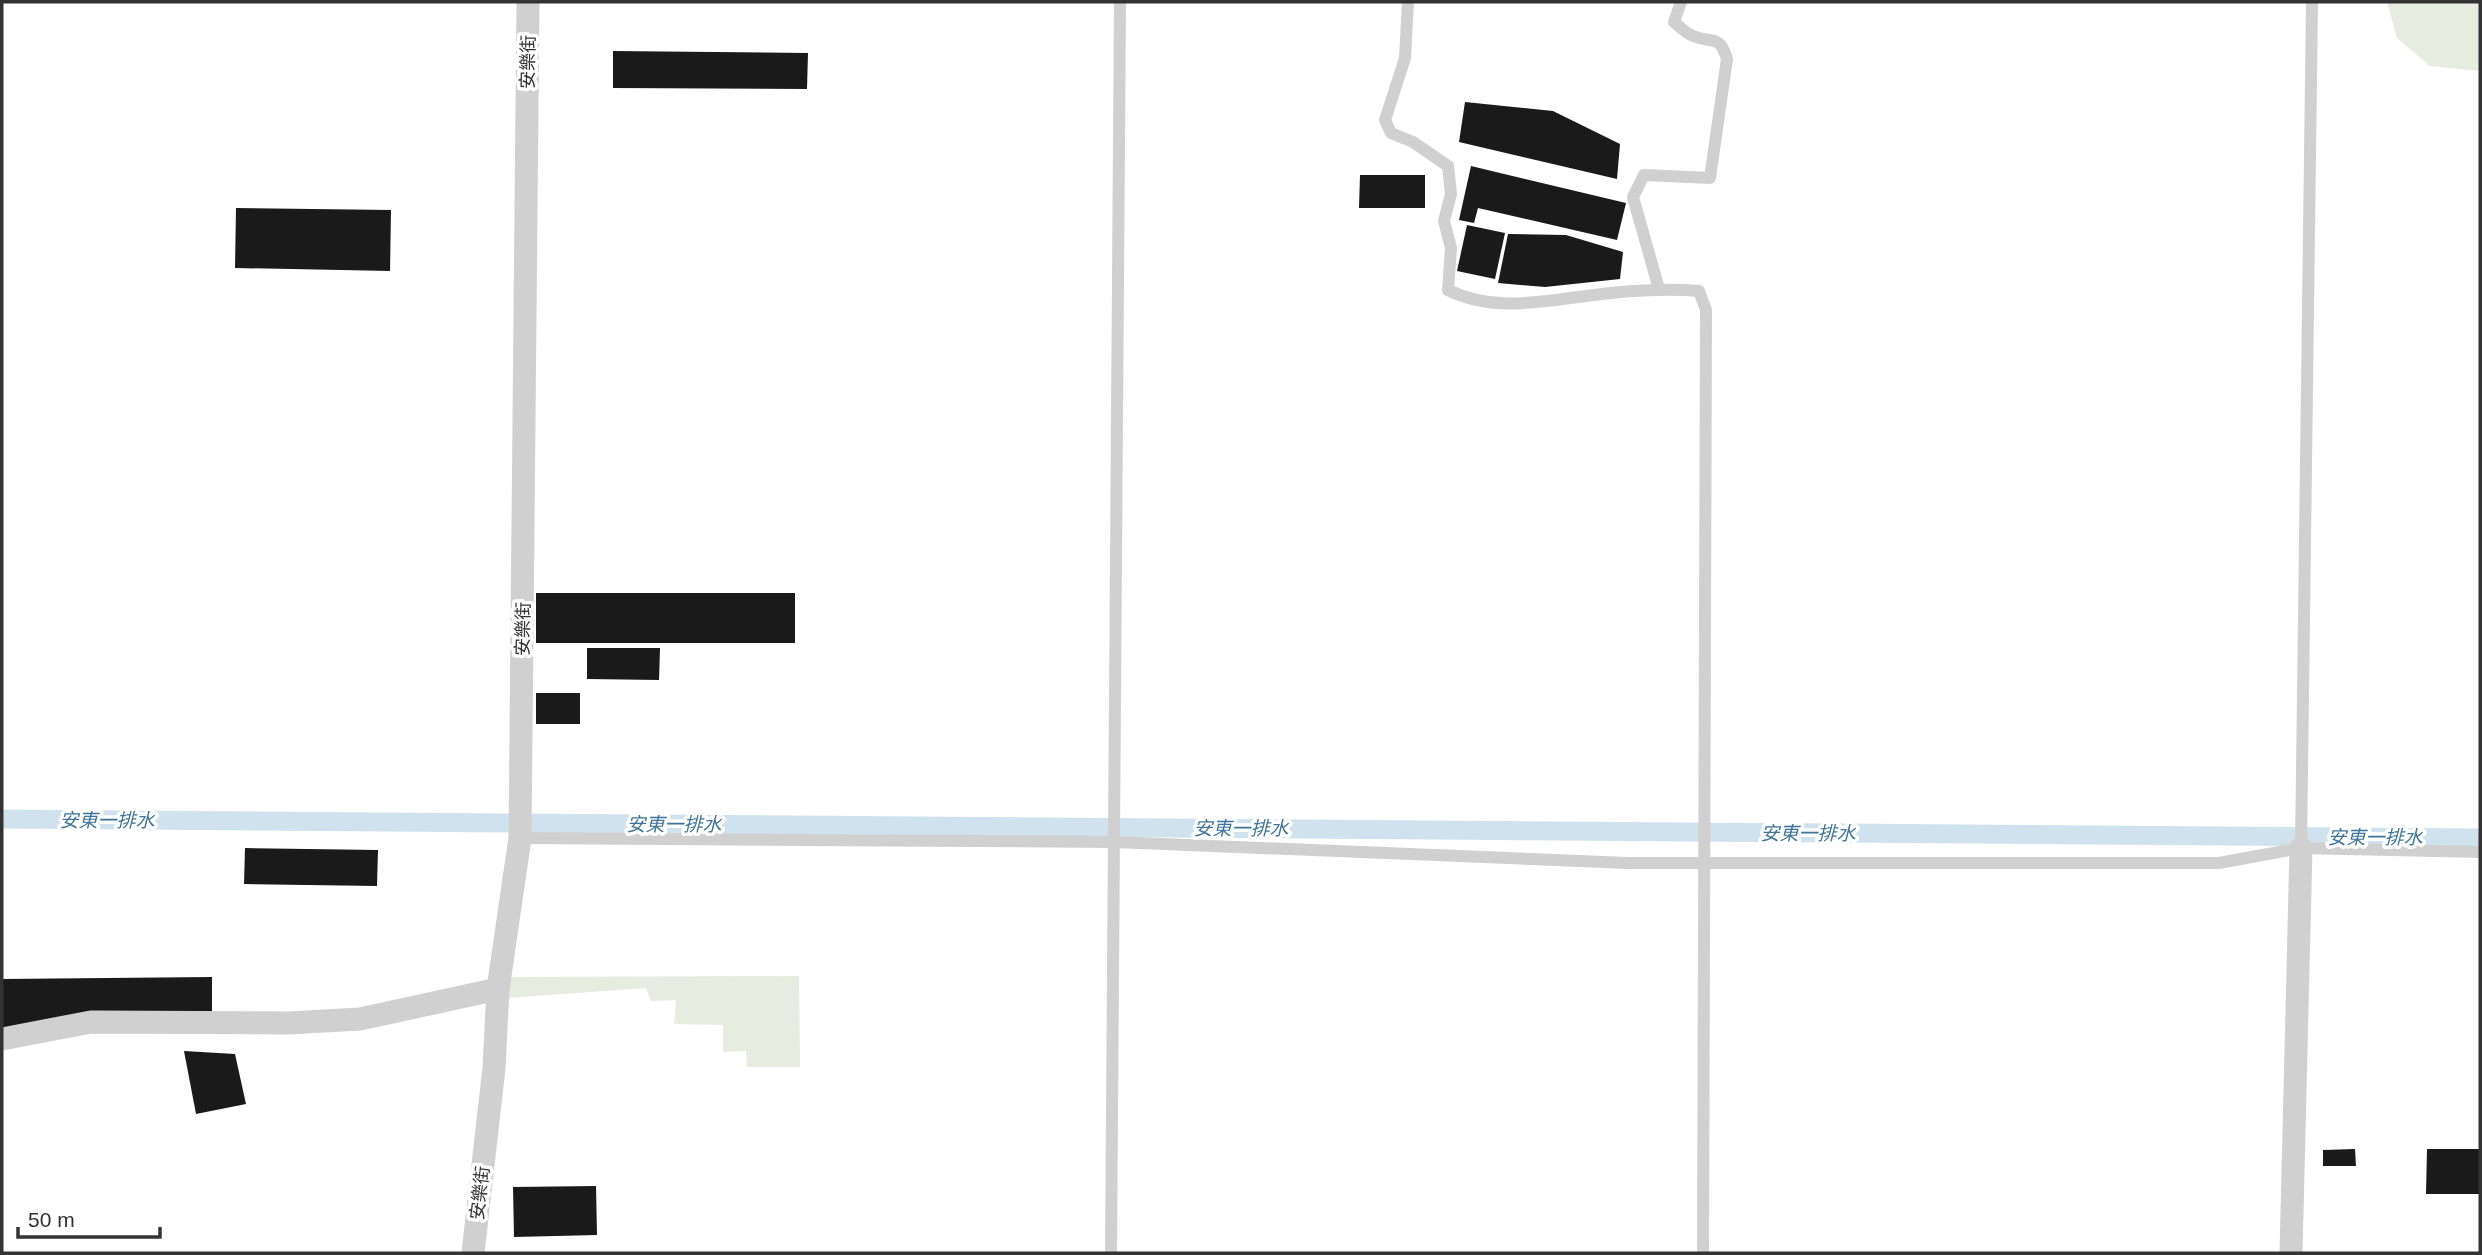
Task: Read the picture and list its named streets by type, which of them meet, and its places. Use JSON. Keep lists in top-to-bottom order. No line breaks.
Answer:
{"streets":{"street":["安樂街"]},"water":["安東一排水"],"scale_bar":"50 m"}
